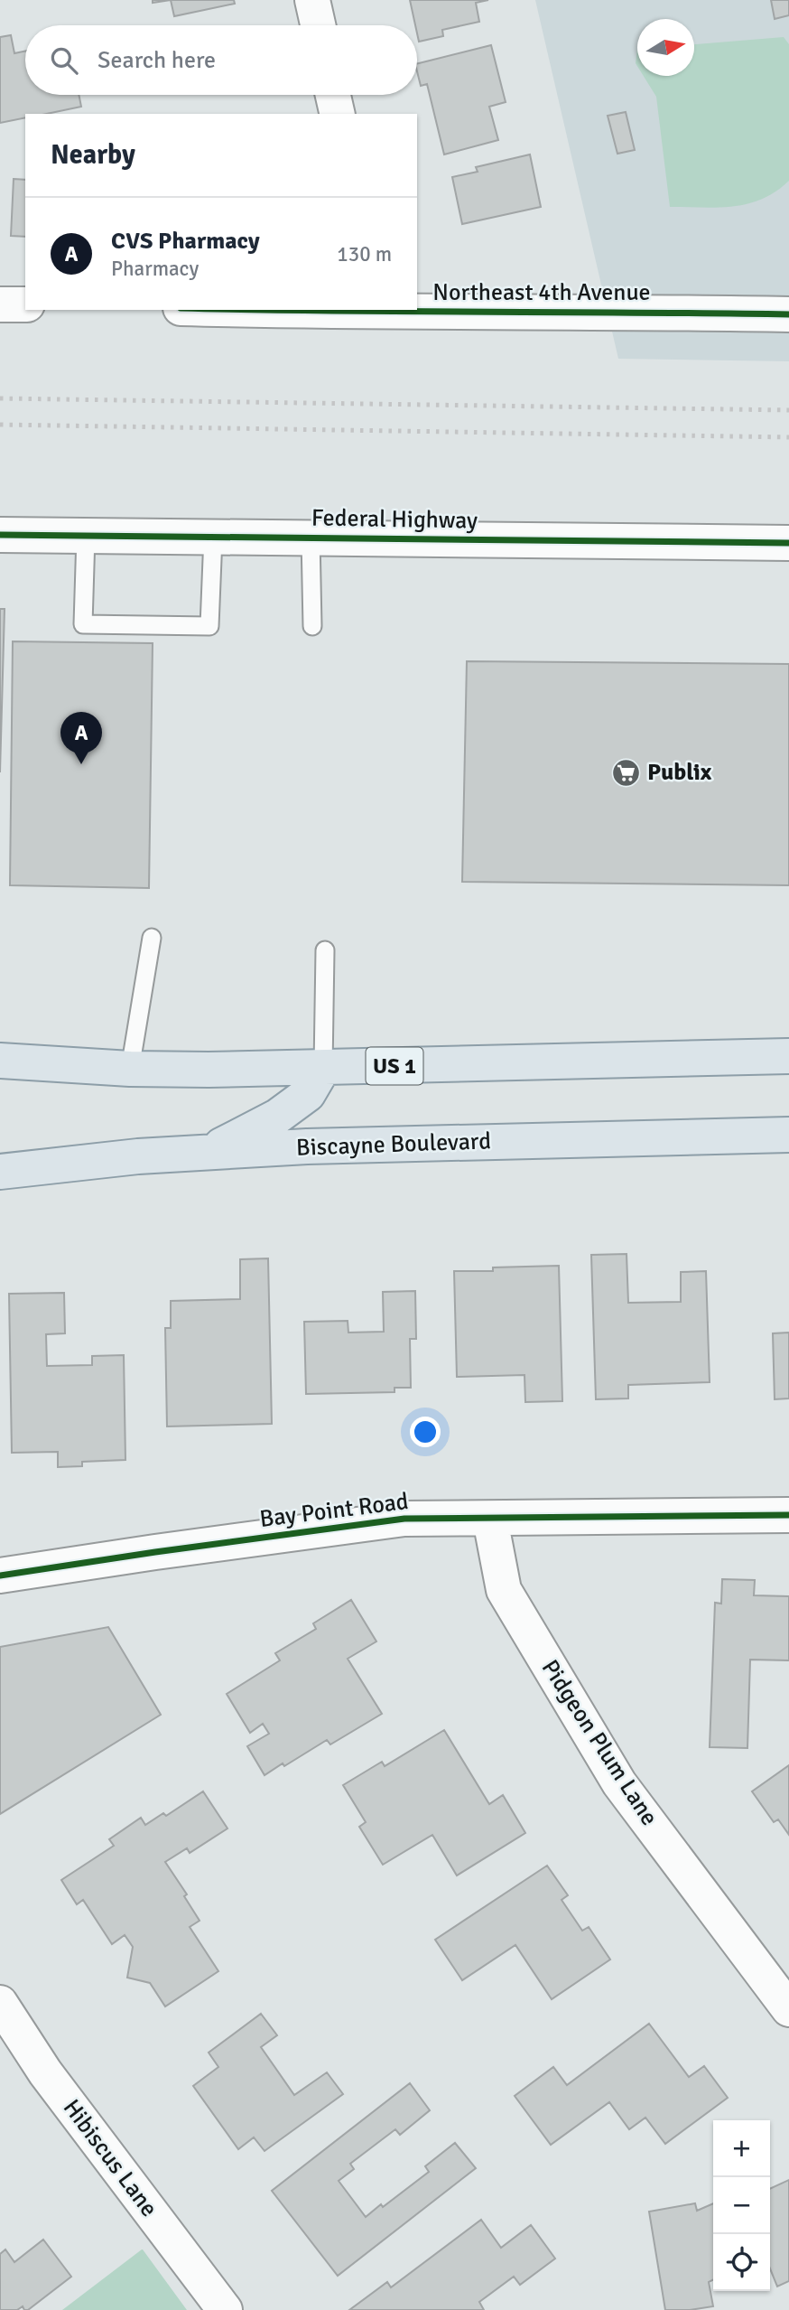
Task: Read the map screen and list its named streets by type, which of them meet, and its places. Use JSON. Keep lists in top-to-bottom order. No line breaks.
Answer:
{"streets":{"main road":["US 1","Biscayne Boulevard"],"street":["Northeast 4th Avenue","Federal Highway","Bay Point Road","Pidgeon Plum Lane","Hibiscus Lane"]},"crossings":[["Bay Point Road","Pidgeon Plum Lane"]],"places":{"supermarket":["Publix"]},"north":"right","page":{"search":"Search here","heading":"Nearby","list":[{"mark":"A","name":"CVS Pharmacy","note":"Pharmacy","value":"130 m"}],"pins":"A","map_buttons":["+","−"]}}
